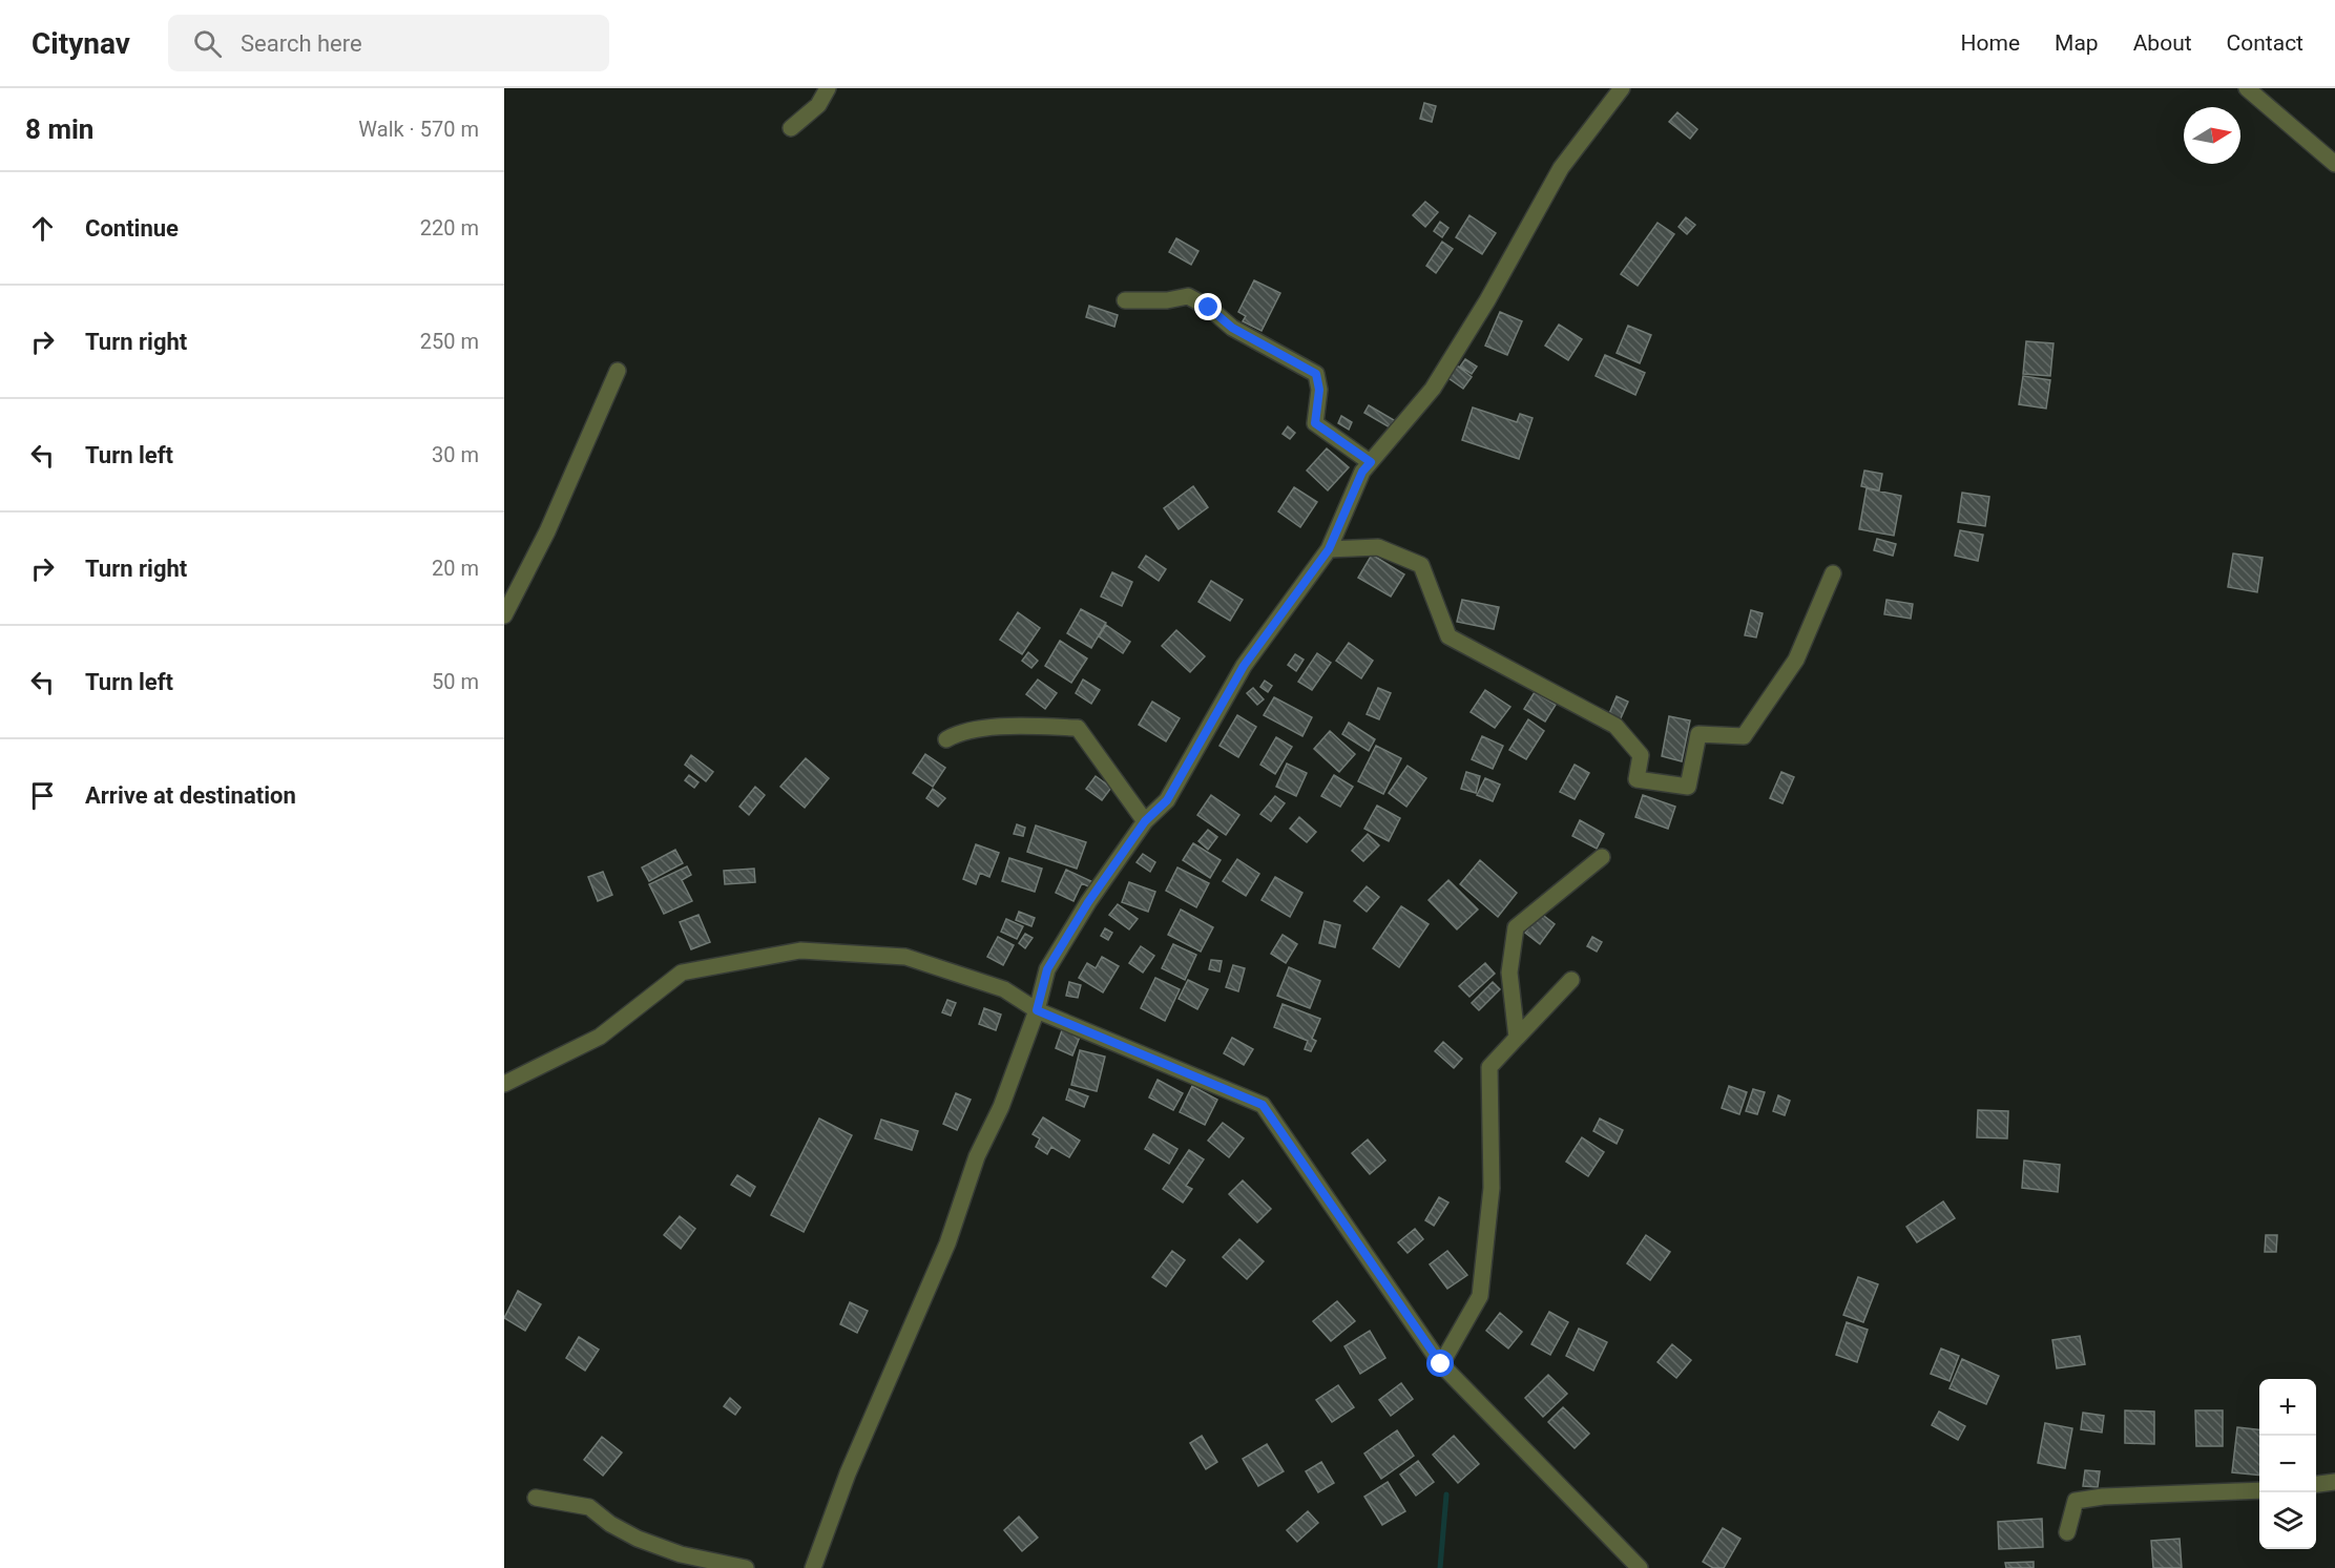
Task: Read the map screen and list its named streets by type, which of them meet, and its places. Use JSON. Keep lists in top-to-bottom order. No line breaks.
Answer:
{"north":"right","page":{"header":"Citynav","search":"Search here","nav":["Home","Map","About","Contact"],"heading":["8 min","Walk · 570 m"],"list":[["Continue","220 m"],["Turn right","250 m"],["Turn left","30 m"],["Turn right","20 m"],["Turn left","50 m"],"Arrive at destination"],"map_buttons":["+","−"]}}
